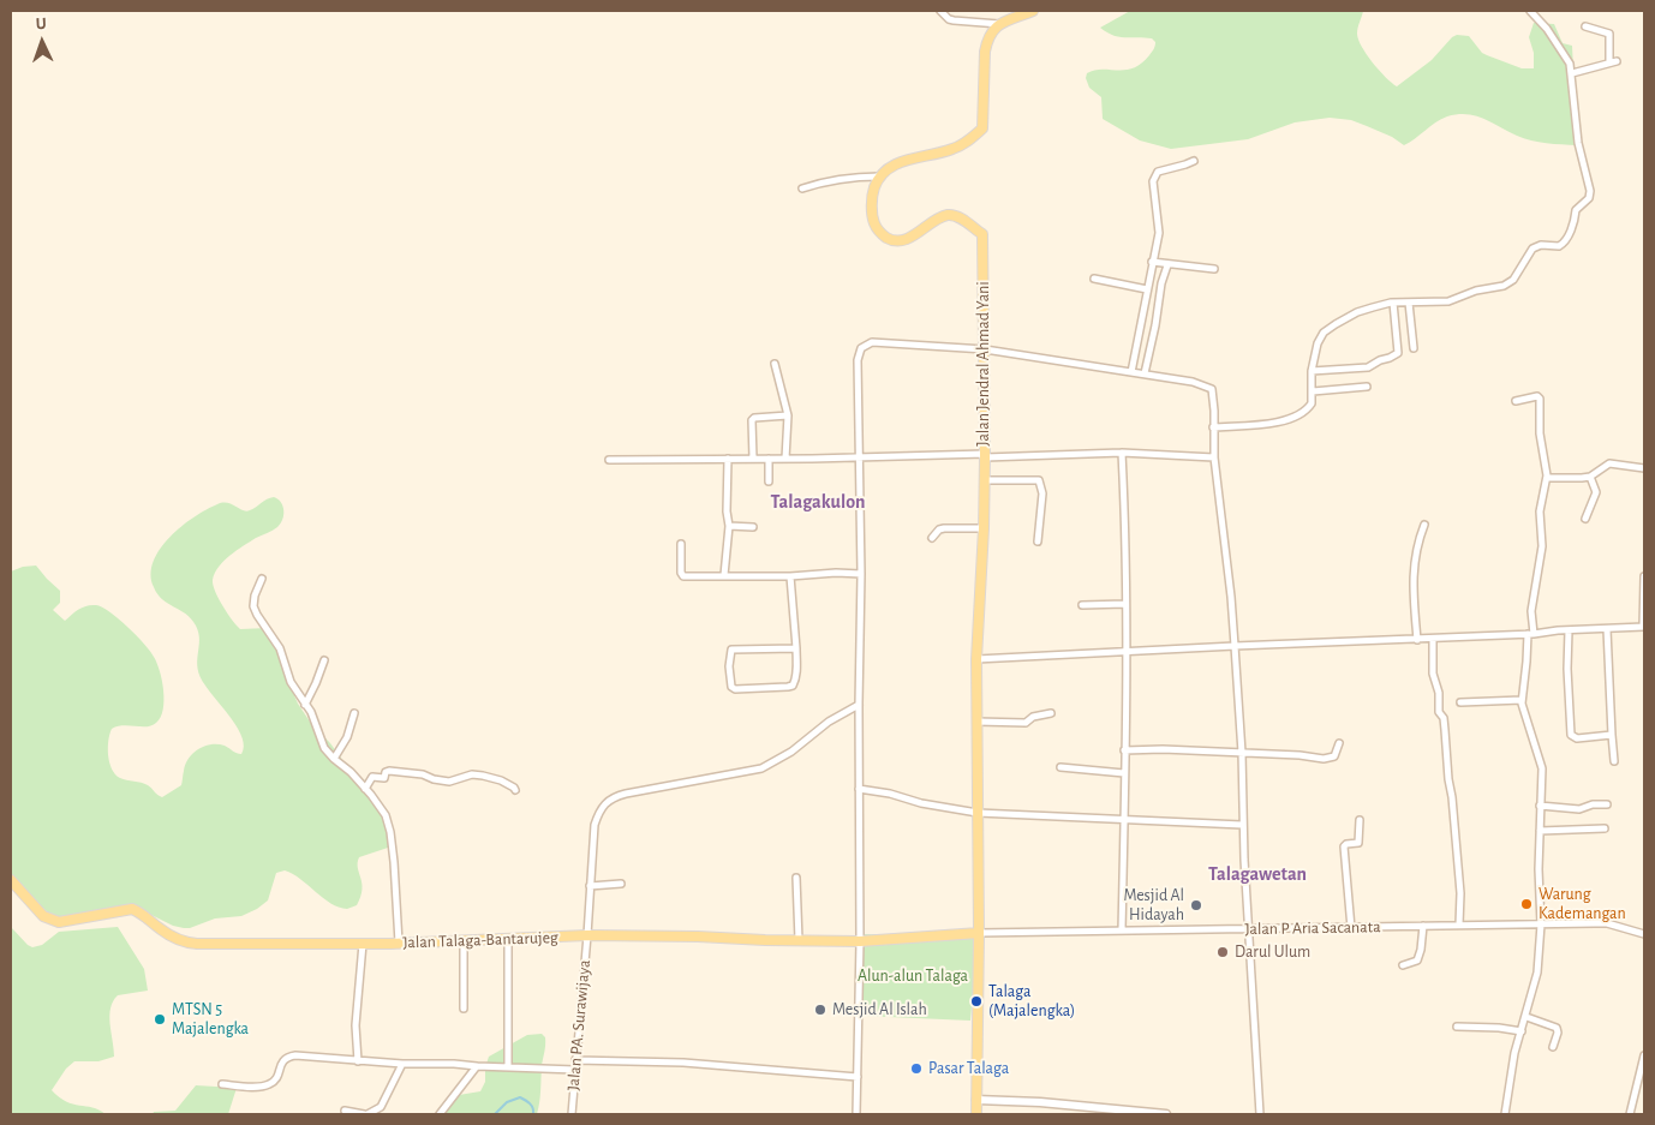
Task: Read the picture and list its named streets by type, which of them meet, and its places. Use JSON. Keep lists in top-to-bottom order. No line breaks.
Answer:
{"streets":{"main road":["Jalan Jendral Ahmad Yani","Jalan Talaga-Bantarujeg"],"street":["Jalan P Aria Sacanata","Jalan PA. Surawijaya"]},"crossings":[["Jalan Jendral Ahmad Yani","Jalan P Aria Sacanata"],["Jalan Jendral Ahmad Yani","Jalan Talaga-Bantarujeg"],["Jalan P Aria Sacanata","Jalan Talaga-Bantarujeg"],["Jalan Talaga-Bantarujeg","Jalan PA. Surawijaya"]],"districts":["Talagakulon","Talagawetan"],"parks":["Alun-alun Talaga"],"places":["Warung Kademangan","Mesjid Al Hidayah","Darul Ulum","Talaga (Majalengka)","Mesjid Al Islah","MTSN 5 Majalengka","Pasar Talaga"],"north":"top"}
